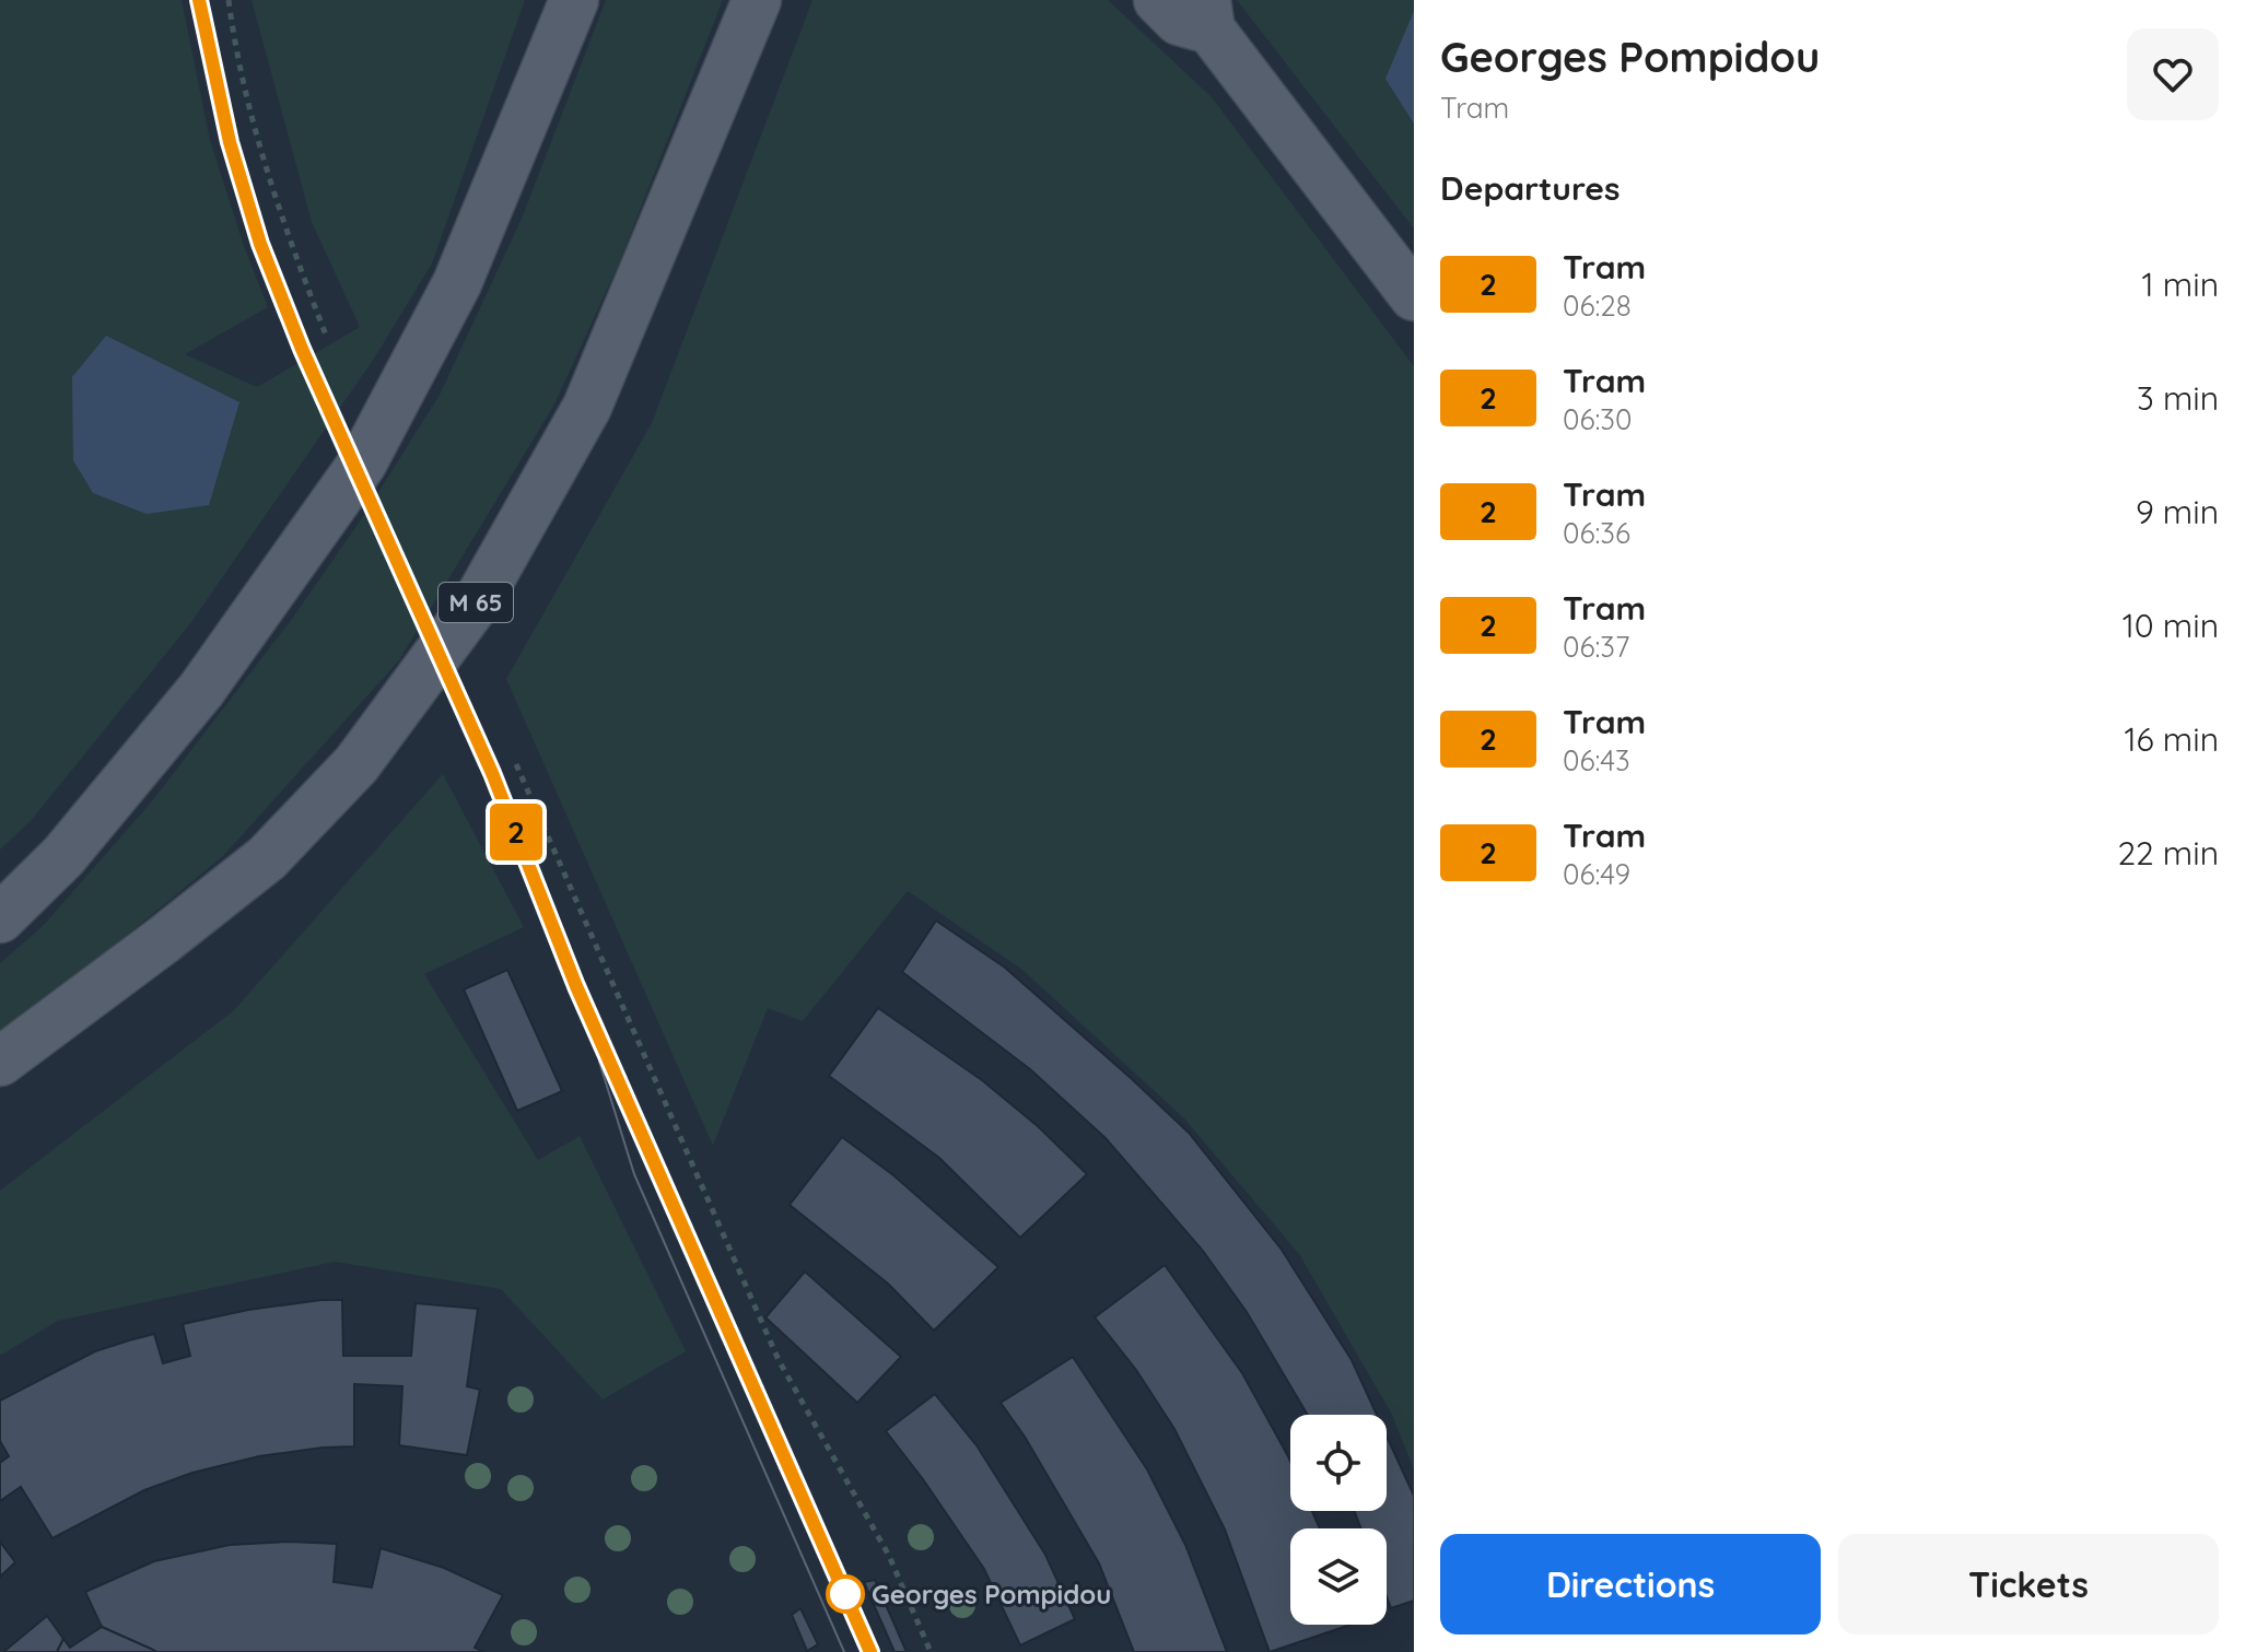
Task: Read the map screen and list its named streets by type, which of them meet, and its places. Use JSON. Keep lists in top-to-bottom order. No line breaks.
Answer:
{"streets":{"main road":["M 65"]},"places":["Georges Pompidou"],"lines":["tram line 2"],"page":{"on_map":"2","heading":[["Georges Pompidou","Tram"],"Departures"],"list":[{"mark":"2","name":"Tram","note":"06:28","value":"1 min"},{"mark":"2","name":"Tram","note":"06:30","value":"3 min"},{"mark":"2","name":"Tram","note":"06:36","value":"9 min"},{"mark":"2","name":"Tram","note":"06:37","value":"10 min"},{"mark":"2","name":"Tram","note":"06:43","value":"16 min"},{"mark":"2","name":"Tram","note":"06:49","value":"22 min"}],"buttons":["Directions","Tickets"]}}
